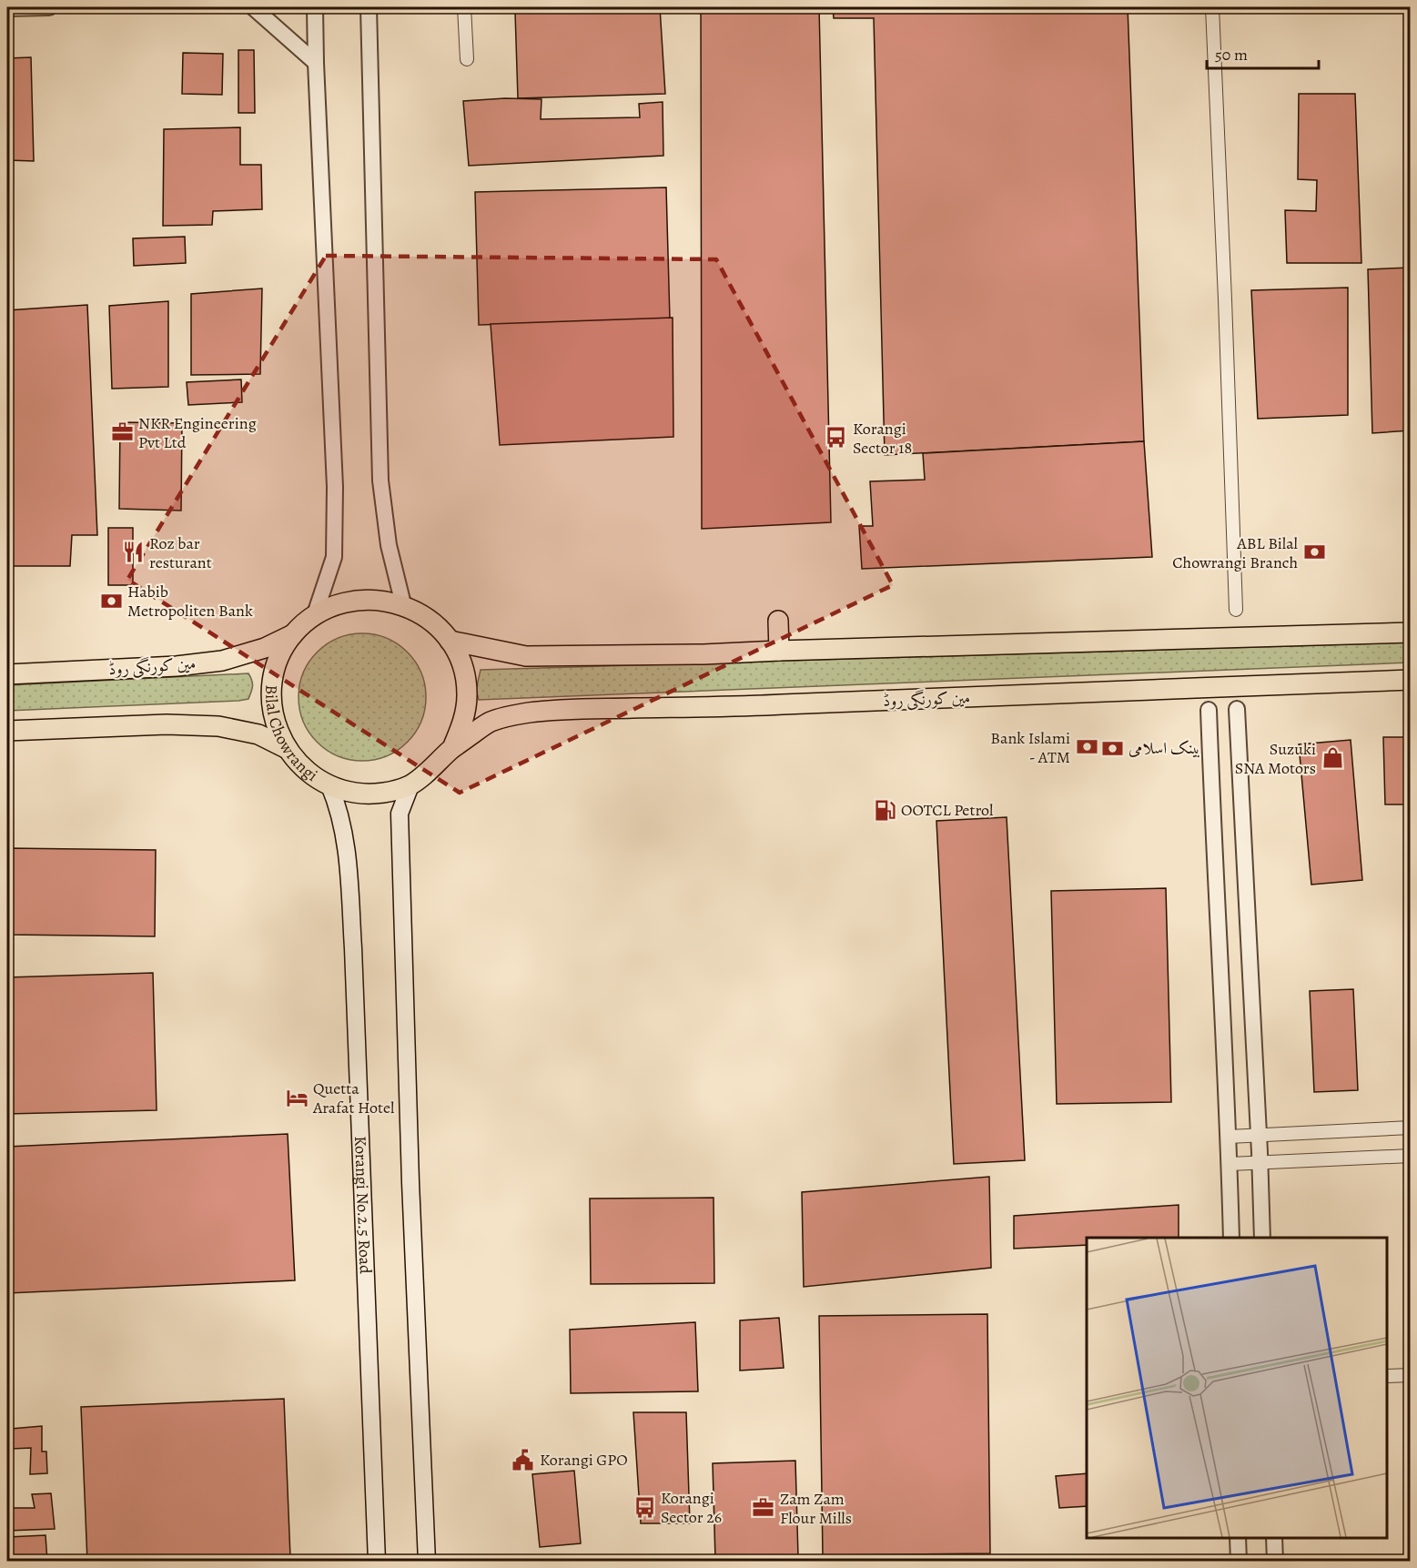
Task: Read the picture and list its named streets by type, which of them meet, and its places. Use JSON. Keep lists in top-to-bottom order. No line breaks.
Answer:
{"streets":{"main road":["مین کورنگی روڈ","Bilal Chowrangi","Korangi No.2.5 Road"]},"crossings":[["مین کورنگی روڈ","Bilal Chowrangi"],["مین کورنگی روڈ","Korangi No.2.5 Road"],["Bilal Chowrangi","Korangi No.2.5 Road"]],"places":{"office":["NKR Engineering Pvt Ltd","Zam Zam Flour Mills"],"bus stop":["Korangi Sector 18","Korangi Sector 26"],"restaurant":["Roz bar resturant"],"bank":["ABL Bilal Chowrangi Branch","Habib Metropoliten Bank","Bank Islami - ATM","بینک اسلامی"],"shop":["Suzuki SNA Motors"],"fuel station":["OOTCL Petrol"],"hotel":["Quetta Arafat Hotel"],"public building":["Korangi GPO"]},"scale_bar":"50 m"}
